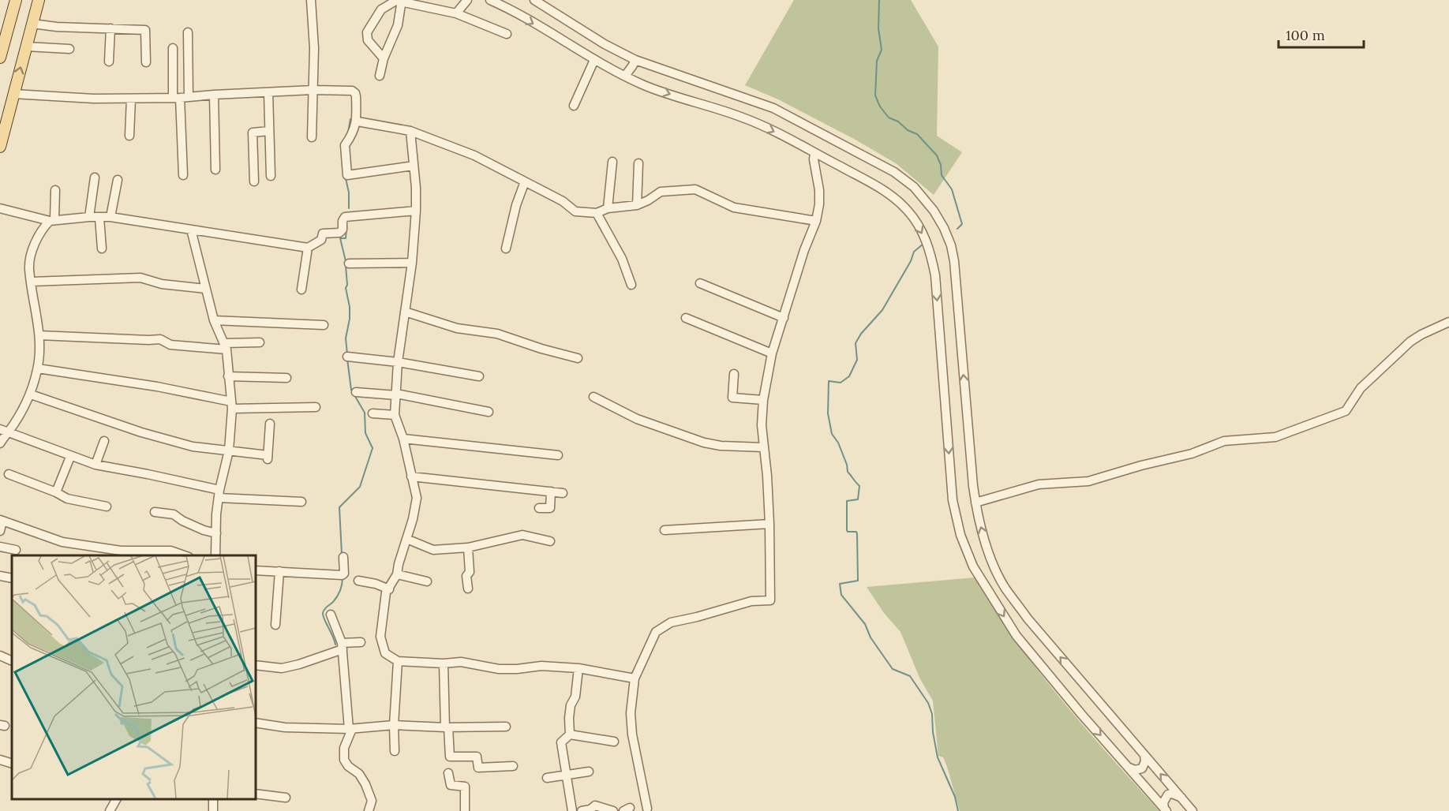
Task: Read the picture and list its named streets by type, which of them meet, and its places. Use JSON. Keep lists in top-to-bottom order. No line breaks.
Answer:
{"scale_bar":"100 m"}
